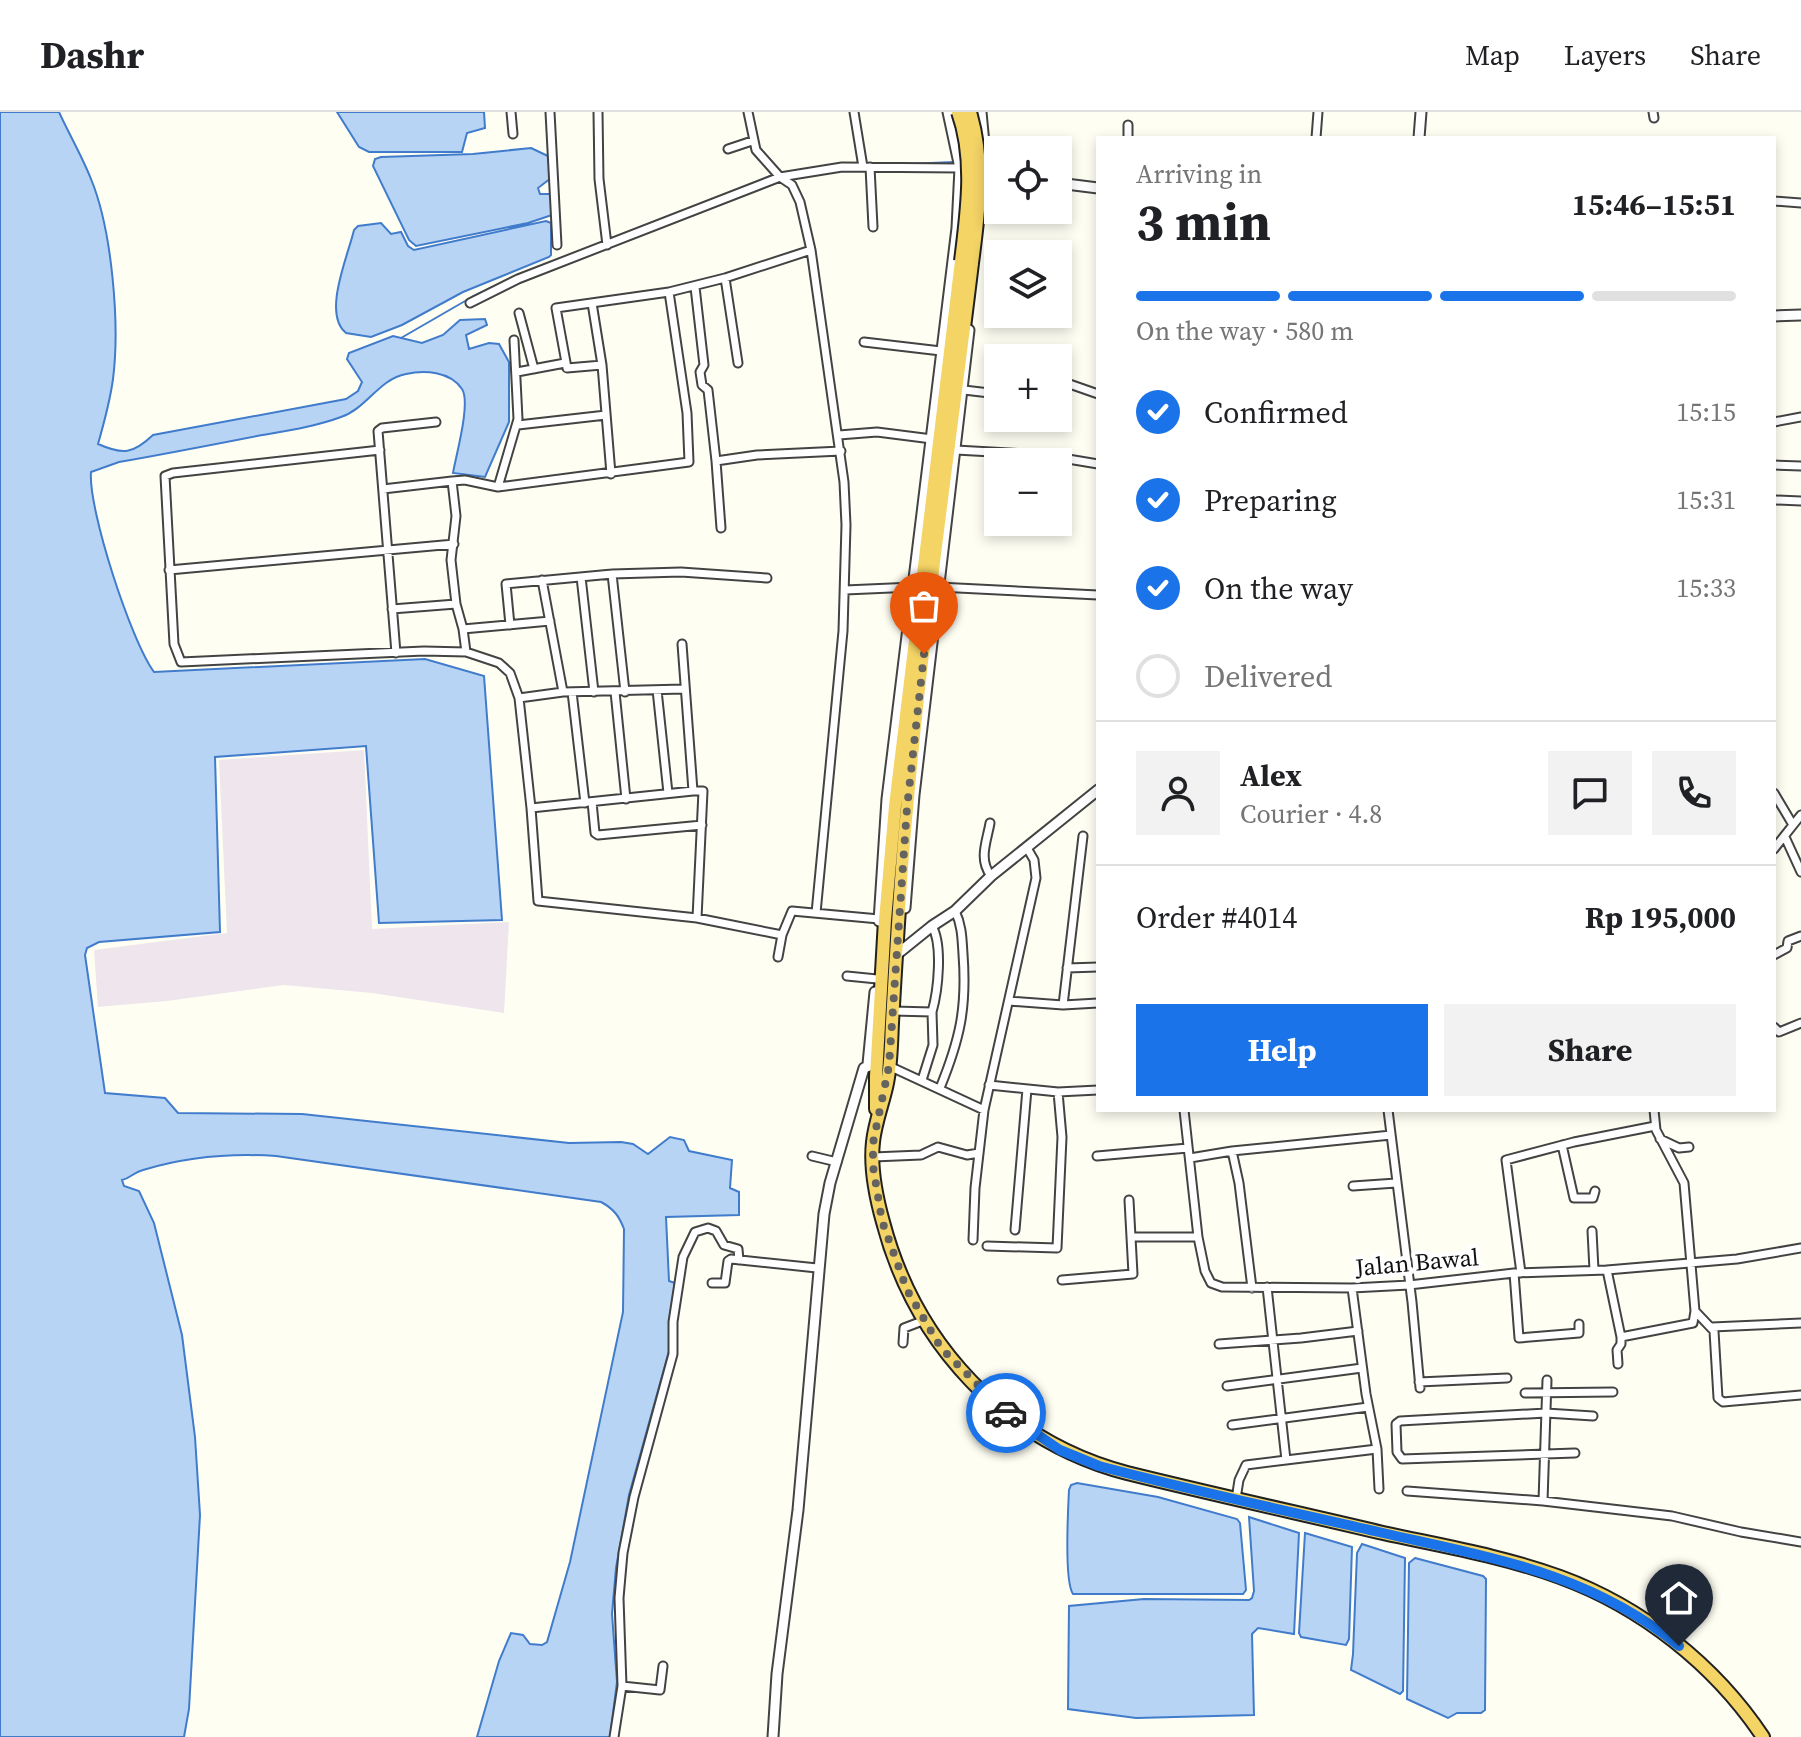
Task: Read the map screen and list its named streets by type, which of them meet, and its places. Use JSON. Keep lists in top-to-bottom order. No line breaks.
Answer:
{"streets":{"street":["Jalan Bawal"]},"page":{"header":"Dashr","nav":["Map","Layers","Share"],"map_buttons":["+","−"],"heading":["3 min","Arriving in","15:46–15:51"],"panel":["Alex","Courier · 4.8","Order #4014","Rp 195,000"],"bar":"On the way · 580 m","list":[["Confirmed","15:15"],["Preparing","15:31"],["On the way","15:33"],"Delivered"],"buttons":["Help","Share"]}}
